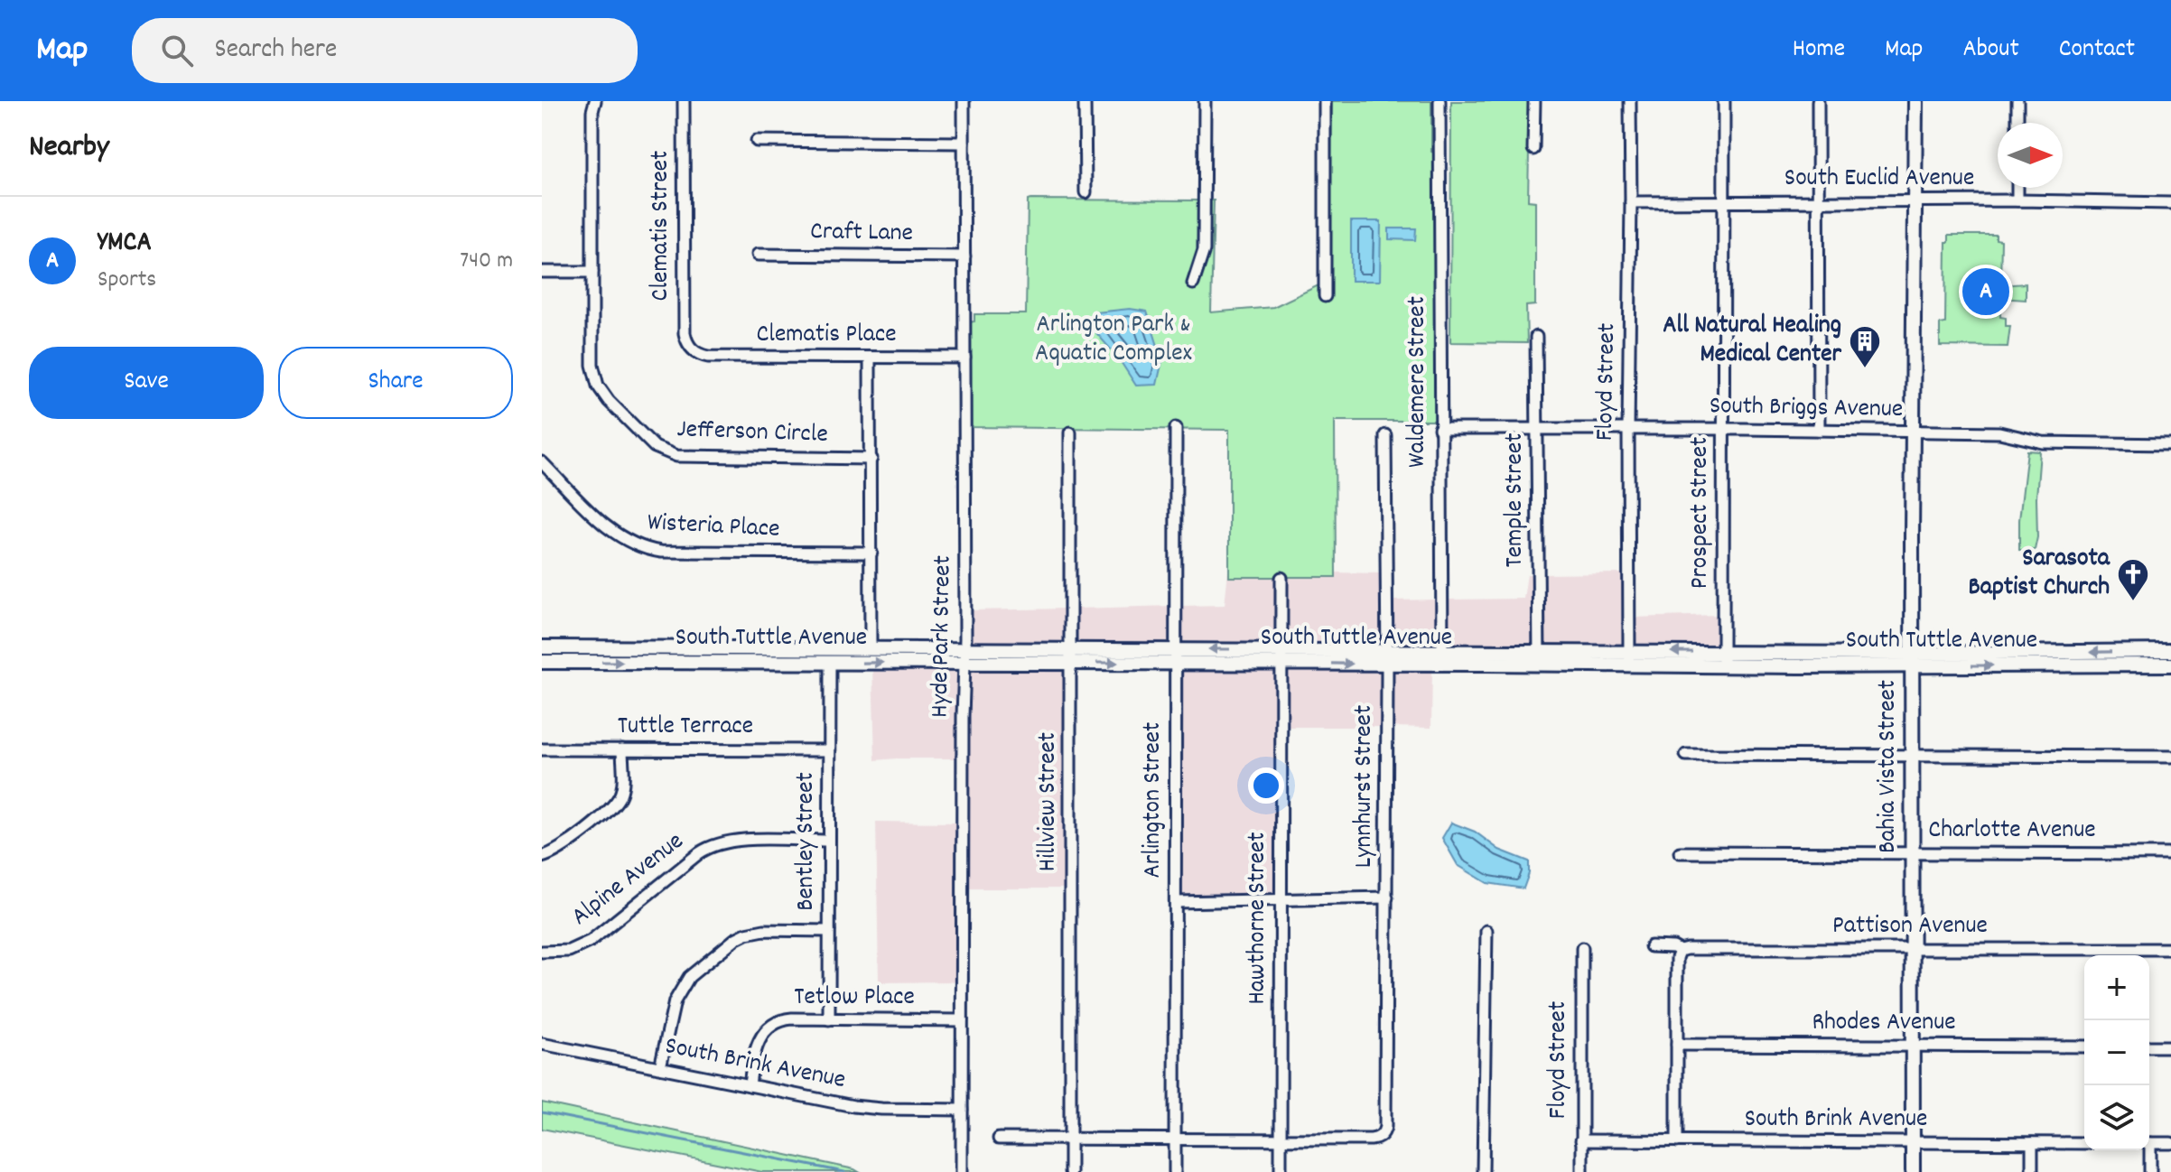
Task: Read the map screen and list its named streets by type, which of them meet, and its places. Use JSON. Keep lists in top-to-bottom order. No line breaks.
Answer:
{"streets":{"main road":["South Tuttle Avenue","Bahia Vista Street"],"street":["South Euclid Avenue","Clematis Street","Craft Lane","Clematis Place","Waldemere Street","Floyd Street","South Briggs Avenue","Jefferson Circle","Temple Street","Prospect Street","Wisteria Place","Hyde Park Street","Tuttle Terrace","Lynnhurst Street","Arlington Street","Hillview Street","Charlotte Avenue","Bentley Street","Alpine Avenue","Hawthorne Street","Pattison Avenue","Tetlow Place","Rhodes Avenue","South Brink Avenue"]},"crossings":[["South Euclid Avenue","Floyd Street"],["South Euclid Avenue","Prospect Street"],["South Euclid Avenue","Bahia Vista Street"],["Clematis Street","Clematis Place"],["Craft Lane","Hyde Park Street"],["Clematis Place","Hyde Park Street"],["Waldemere Street","South Briggs Avenue"],["Waldemere Street","South Tuttle Avenue"],["Floyd Street","South Briggs Avenue"],["Floyd Street","South Tuttle Avenue"],["Floyd Street","South Brink Avenue"],["South Briggs Avenue","Temple Street"],["South Briggs Avenue","Prospect Street"],["South Briggs Avenue","Bahia Vista Street"],["Temple Street","South Tuttle Avenue"],["Prospect Street","South Tuttle Avenue"],["Hyde Park Street","South Tuttle Avenue"],["Hyde Park Street","Tetlow Place"],["Hyde Park Street","South Brink Avenue"],["South Tuttle Avenue","Bahia Vista Street"],["South Tuttle Avenue","Lynnhurst Street"],["South Tuttle Avenue","Arlington Street"],["South Tuttle Avenue","Hillview Street"],["South Tuttle Avenue","Bentley Street"],["South Tuttle Avenue","Hawthorne Street"],["Tuttle Terrace","Bentley Street"],["Bahia Vista Street","Charlotte Avenue"],["Bahia Vista Street","Pattison Avenue"],["Bahia Vista Street","Rhodes Avenue"],["Bahia Vista Street","South Brink Avenue"],["Lynnhurst Street","Hawthorne Street"],["Bentley Street","Alpine Avenue"],["Bentley Street","Tetlow Place"],["Tetlow Place","South Brink Avenue"]],"parks":["Arlington Park & Aquatic Complex"],"places":{"building":["All Natural Healing Medical Center"],"church":["Sarasota Baptist Church"]},"north":"right","page":{"header":"Map","search":"Search here","nav":["Home","Map","About","Contact"],"heading":"Nearby","list":[{"mark":"A","name":"YMCA","note":"Sports","value":"740 m"}],"pins":"A","buttons":["Save","Share"],"map_buttons":["+","−"]}}
